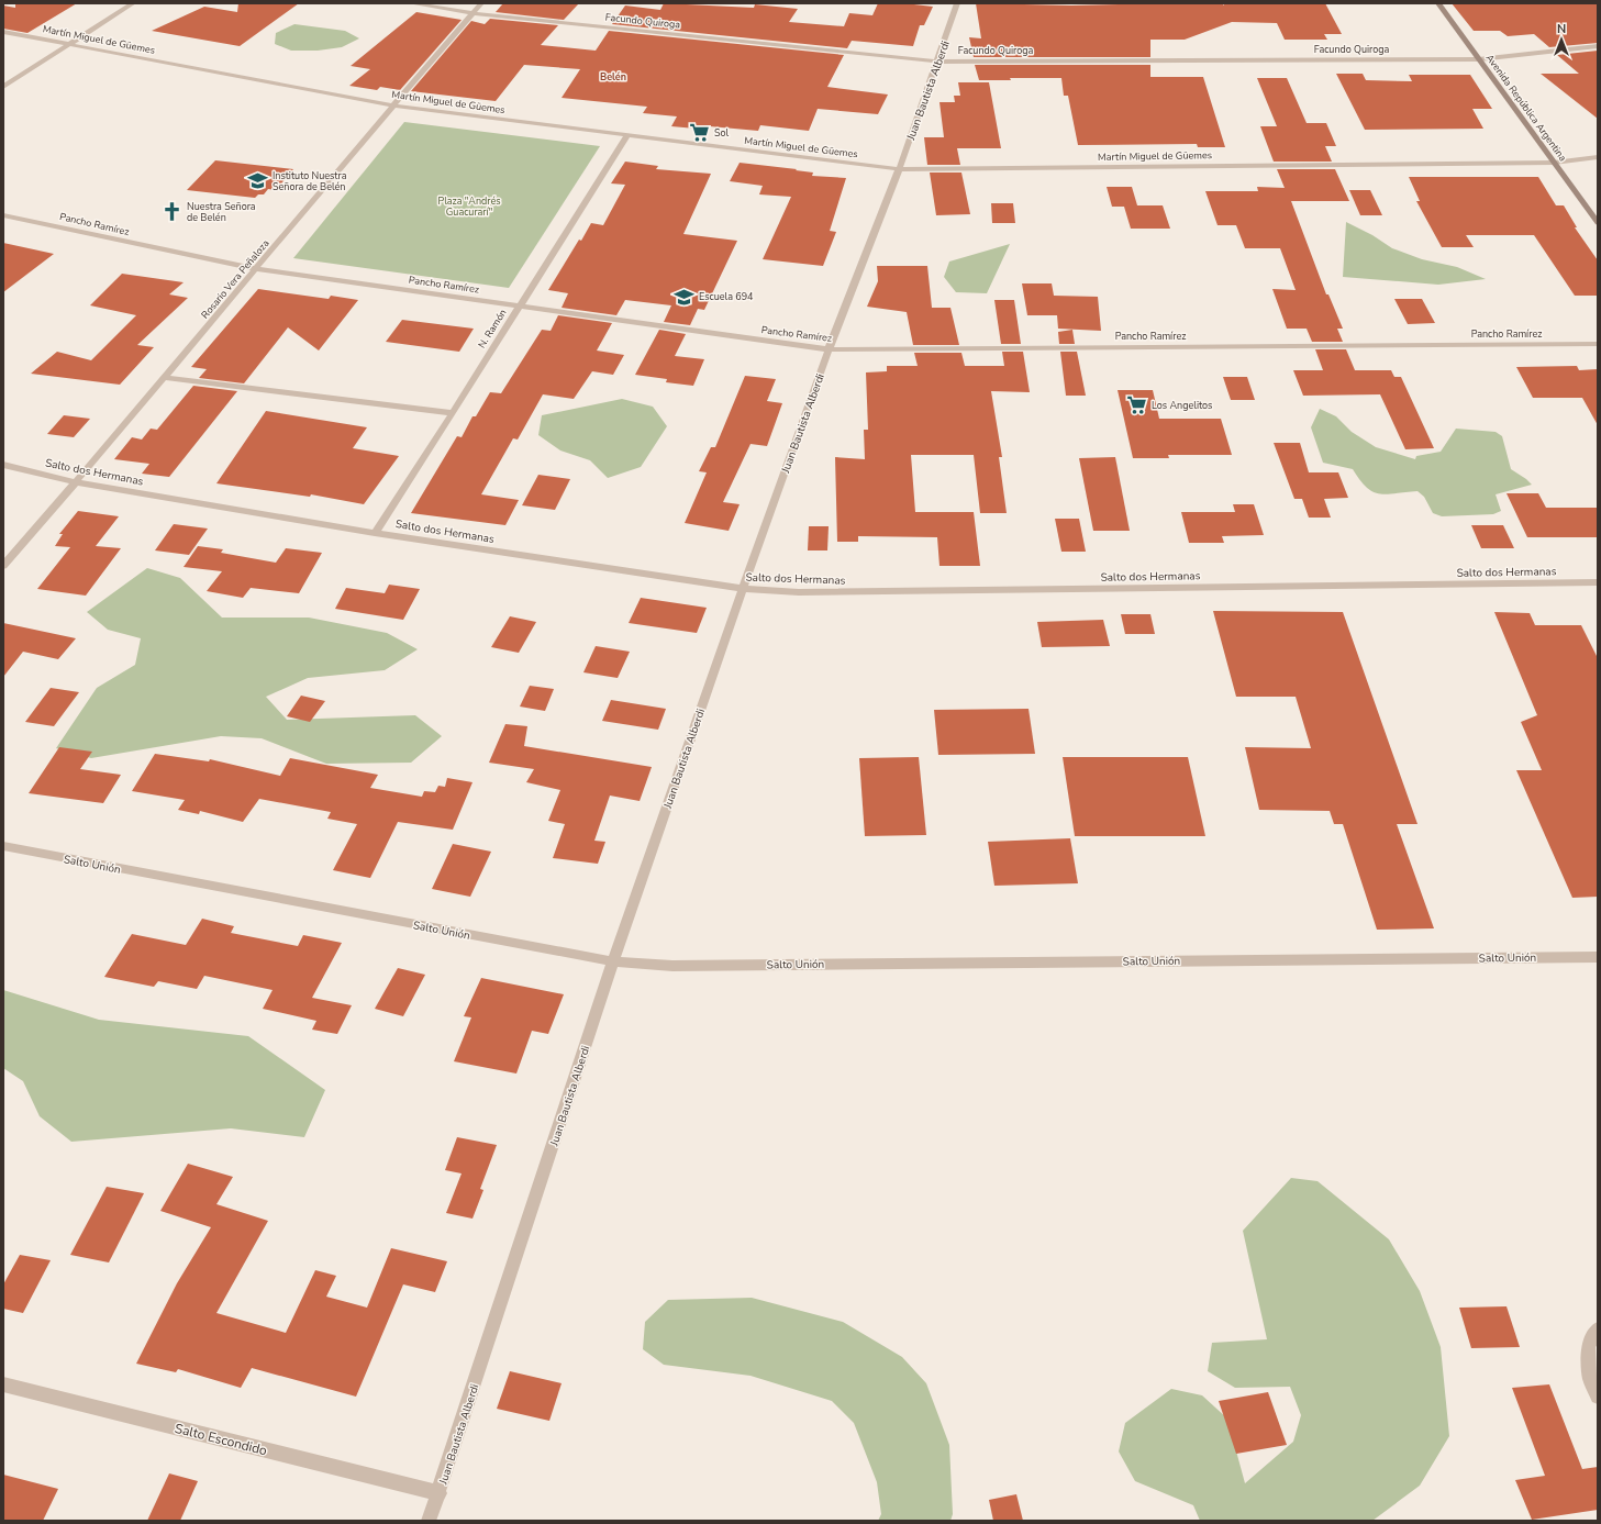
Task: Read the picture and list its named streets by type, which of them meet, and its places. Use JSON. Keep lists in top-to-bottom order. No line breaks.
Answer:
{"streets":{"main road":["Avenida República Argentina"],"street":["Facundo Quiroga","Martín Miguel de Güemes","Juan Bautista Alberdi","Pancho Ramírez","Rosario Vera Peñaloza","N. Ramón","Salto dos Hermanas","Salto Unión","Salto Escondido"]},"crossings":[["Facundo Quiroga","Juan Bautista Alberdi"],["Facundo Quiroga","Avenida República Argentina"],["Facundo Quiroga","Rosario Vera Peñaloza"],["Martín Miguel de Güemes","Juan Bautista Alberdi"],["Martín Miguel de Güemes","Avenida República Argentina"],["Martín Miguel de Güemes","Rosario Vera Peñaloza"],["Martín Miguel de Güemes","N. Ramón"],["Juan Bautista Alberdi","Pancho Ramírez"],["Juan Bautista Alberdi","Salto dos Hermanas"],["Juan Bautista Alberdi","Salto Unión"],["Juan Bautista Alberdi","Salto Escondido"],["Pancho Ramírez","Rosario Vera Peñaloza"],["Pancho Ramírez","N. Ramón"],["Rosario Vera Peñaloza","Salto dos Hermanas"],["N. Ramón","Salto dos Hermanas"]],"districts":["Belén"],"parks":["Plaza \"Andrés Guacurarí\""],"places":{"supermarket":["Sol","Los Angelitos"],"school or university":["Instituto Nuestra Señora de Belén","Escuela 694"],"church":["Nuestra Señora de Belén"]},"north":"top"}
